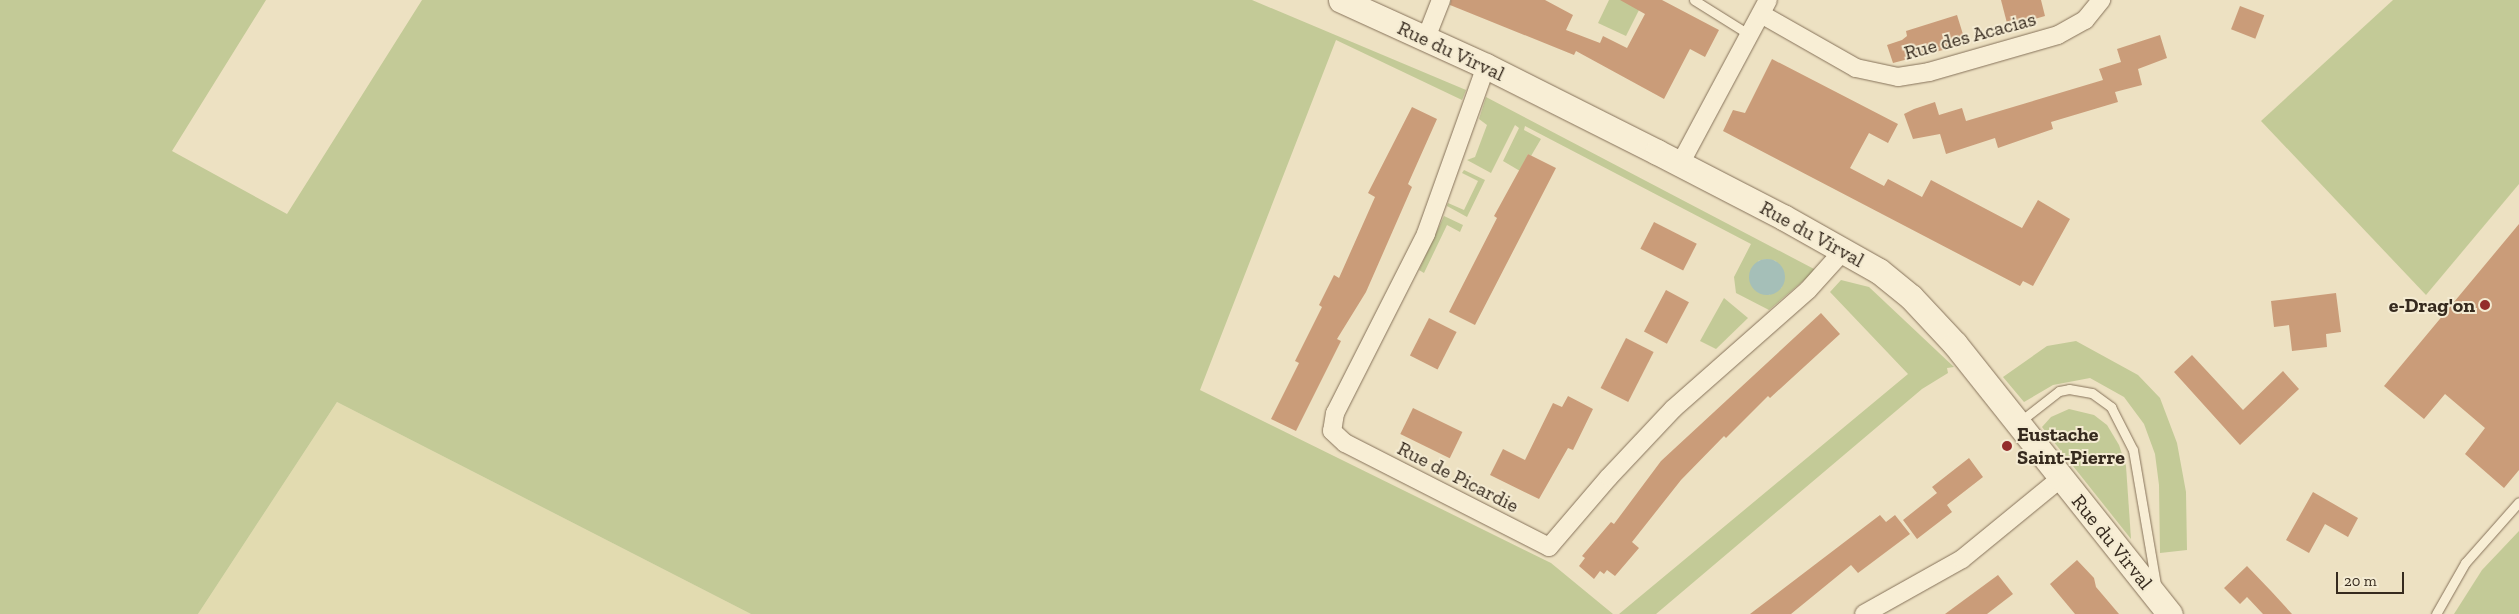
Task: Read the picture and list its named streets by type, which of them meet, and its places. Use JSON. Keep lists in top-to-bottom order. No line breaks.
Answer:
{"streets":{"street":["Rue des Acacias","Rue du Virval","Rue de Picardie"]},"crossings":[["Rue des Acacias","Rue du Virval"],["Rue du Virval","Rue de Picardie"]],"places":["e-Drag'on","Eustache Saint-Pierre"],"scale_bar":"20 m"}
